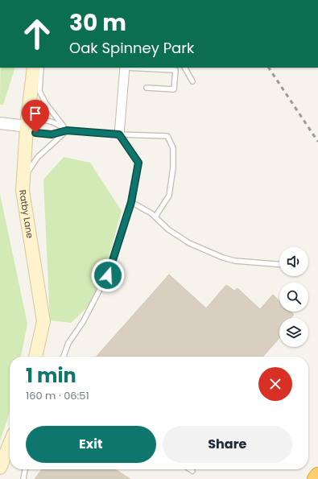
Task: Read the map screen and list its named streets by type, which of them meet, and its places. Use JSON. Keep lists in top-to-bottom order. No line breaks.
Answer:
{"streets":{"main road":["Ratby Lane"]},"page":{"turn":["30 m","Oak Spinney Park"],"heading":["1 min","160 m · 06:51"],"buttons":["Exit","Share"]}}
